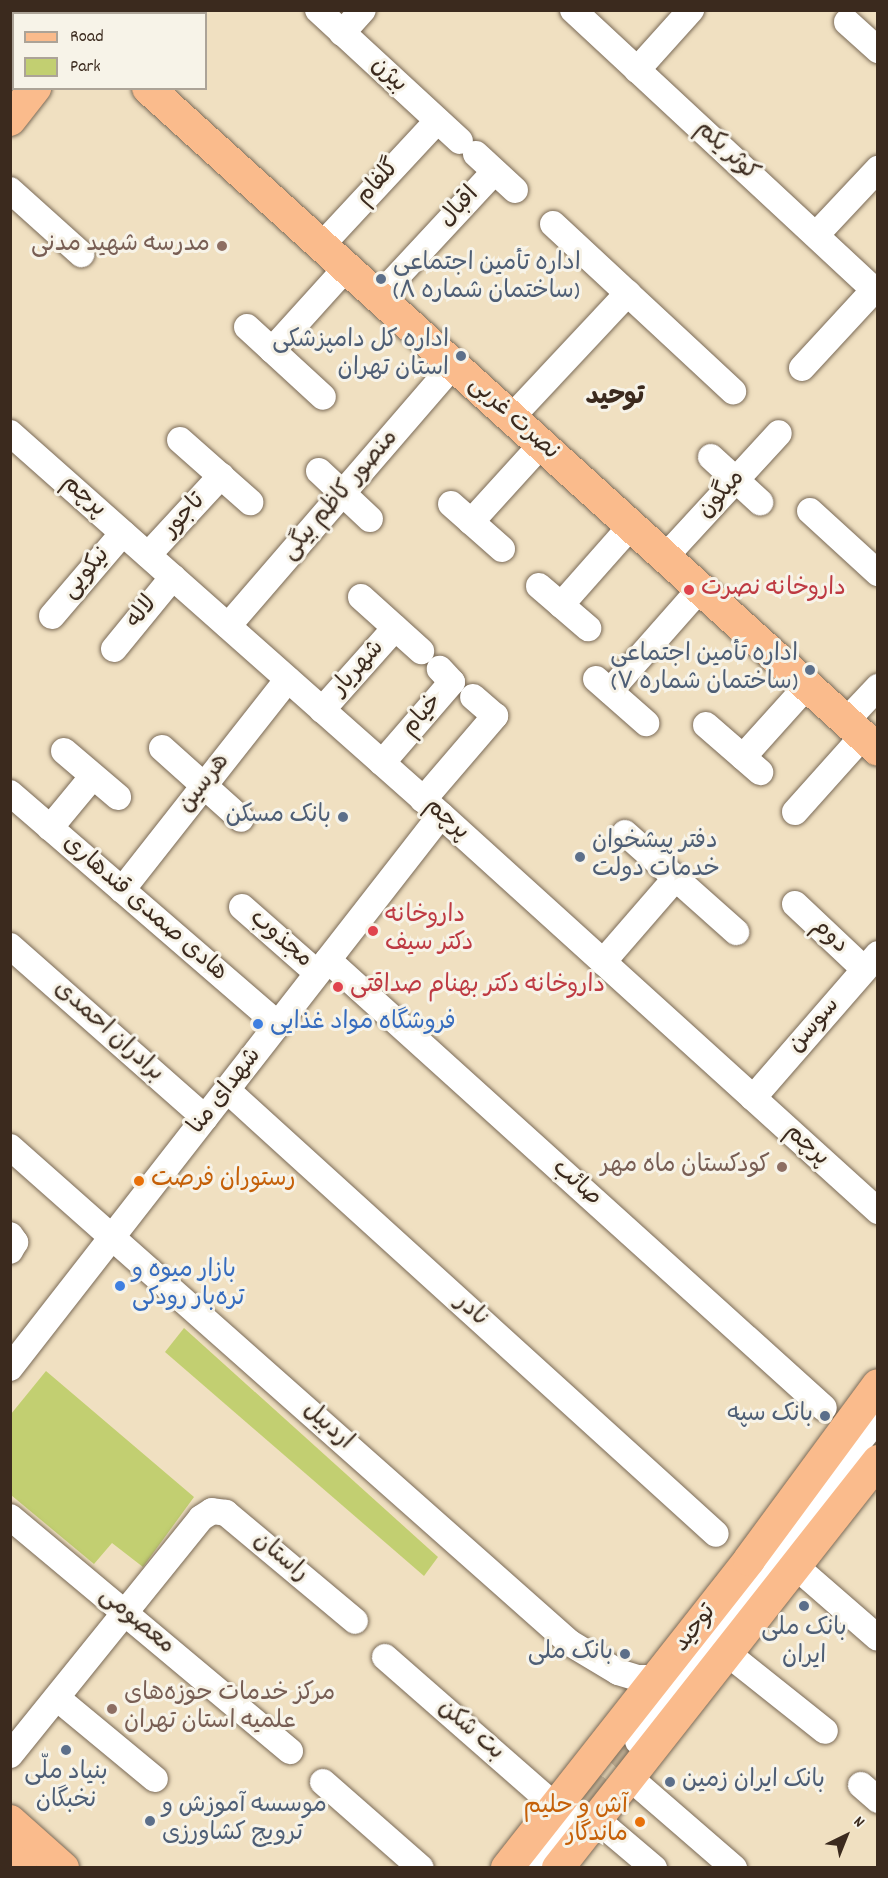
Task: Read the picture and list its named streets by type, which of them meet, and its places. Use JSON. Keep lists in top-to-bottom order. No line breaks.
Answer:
{"streets":{"main road":["نصرت غربی","توحید"],"street":["بیژن","کوثر یکم","گلفام","اقبال","میگون","منصور کاظم بیگی","پرچم","تاجور","نیکویی","لاله","شهریار","خیام","هرسین","هادی صمدی قندهاری","دوم","مجذوب","سوسن","برادران احمدی","شهدای منا","صائب","نادر","اردبیل","راستان","معصومی","بت شکن"]},"crossings":[["بیژن","گلفام"],["بیژن","اقبال"],["گلفام","نصرت غربی"],["اقبال","نصرت غربی"],["نصرت غربی","میگون"],["نصرت غربی","منصور کاظم بیگی"],["منصور کاظم بیگی","پرچم"],["پرچم","تاجور"],["پرچم","نیکویی"],["پرچم","لاله"],["پرچم","شهریار"],["پرچم","خیام"],["پرچم","هرسین"],["پرچم","سوسن"],["پرچم","شهدای منا"],["هرسین","هادی صمدی قندهاری"],["هادی صمدی قندهاری","شهدای منا"],["دوم","سوسن"],["مجذوب","شهدای منا"],["مجذوب","صائب"],["برادران احمدی","شهدای منا"],["شهدای منا","صائب"],["شهدای منا","نادر"],["شهدای منا","اردبیل"],["اردبیل","توحید"],["راستان","معصومی"],["توحید","بت شکن"]],"districts":["توحید"],"places":["مدرسه شهید مدنی","اداره تأمین اجتماعی (ساختمان شماره ۸)","اداره کل دامپزشکی استان تهران","داروخانه نصرت","اداره تأمین اجتماعی (ساختمان شماره ۷)","بانک مسکن","دفتر پیشخوان خدمات دولت","داروخانه دکتر سیف","داروخانه دکتر بهنام صداقتی","فروشگاه مواد غذایی","کودکستان ماه مهر","رستوران فرصت","بازار میوه و تره‌بار رودکی","بانک سپه","بانک ملی ایران","بانک ملی","مرکز خدمات حوزه‌های علمیه استان تهران","بنیاد ملّی نخبگان","بانک ایران زمین","موسسه آموزش و ترویج کشاورزی","آش و حلیم ماندگار"],"legend":["Road","Park"],"north":"top right"}
